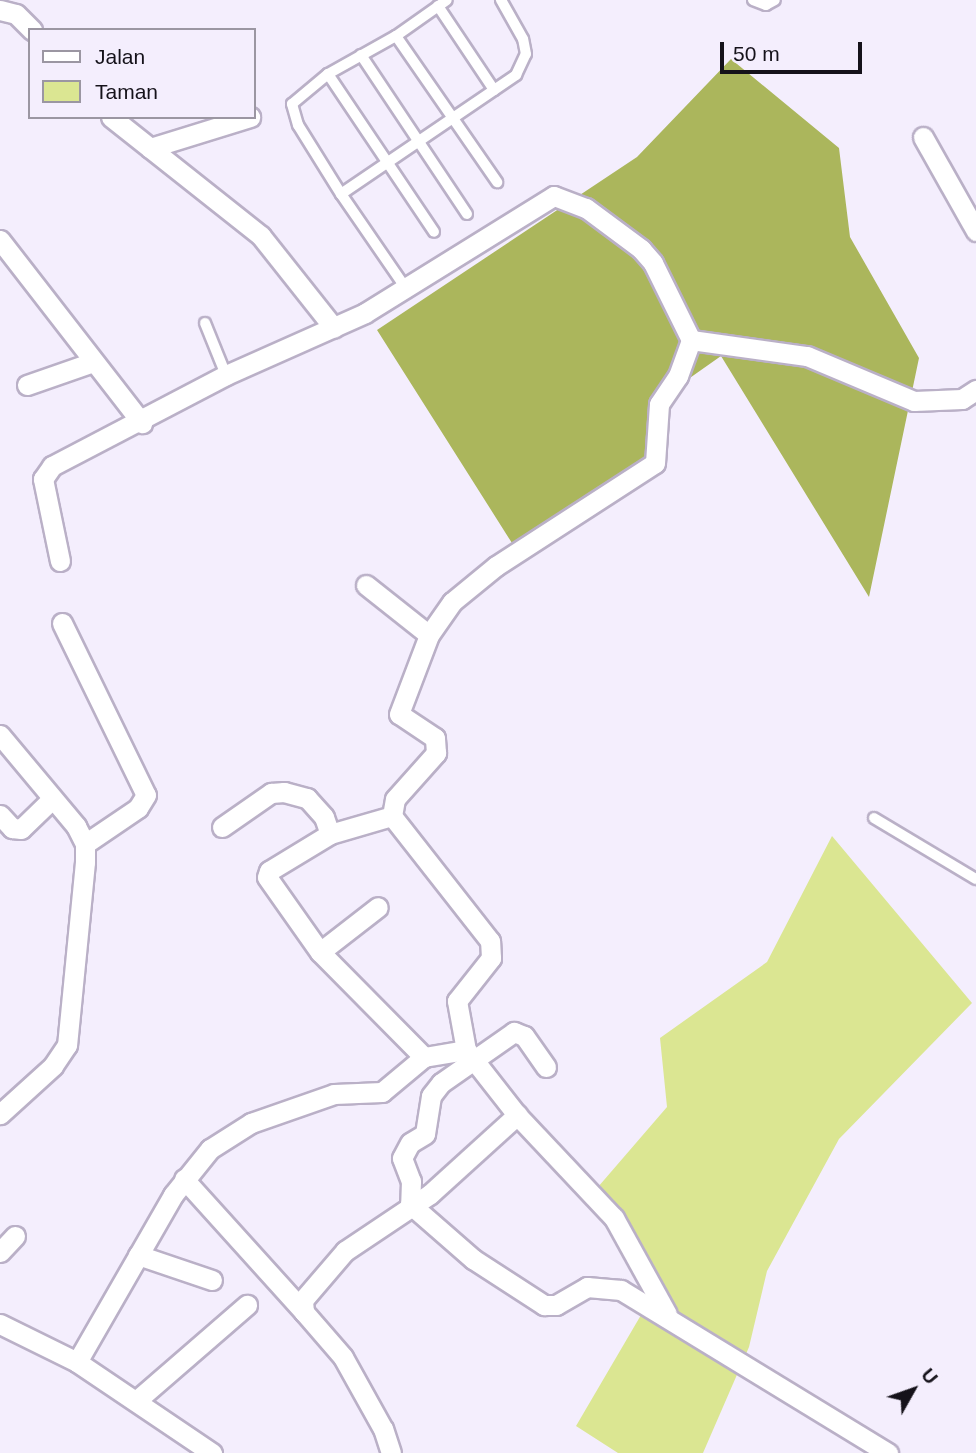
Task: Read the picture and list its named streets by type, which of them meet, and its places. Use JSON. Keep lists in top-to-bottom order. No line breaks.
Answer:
{"legend":["Jalan","Taman"],"scale_bar":"50 m","north":"top right"}
